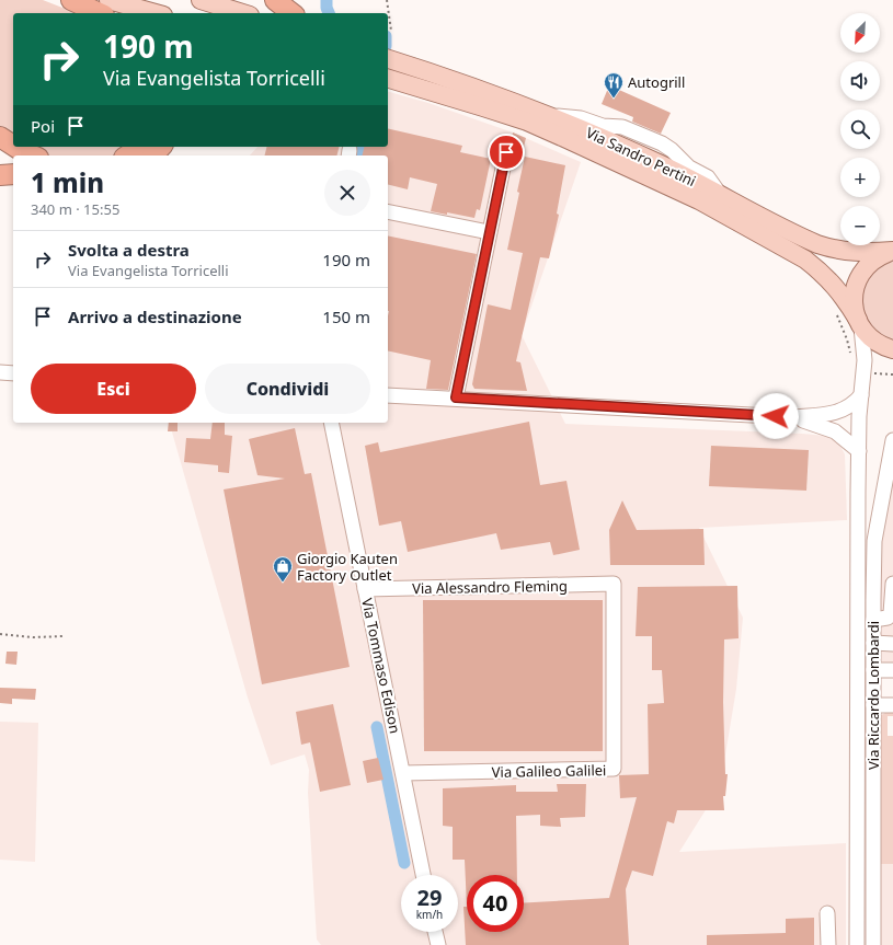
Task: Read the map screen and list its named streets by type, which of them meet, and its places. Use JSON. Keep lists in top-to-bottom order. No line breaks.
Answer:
{"streets":{"main road":["Via Sandro Pertini"],"street":["Via Alessandro Fleming","Via Tommaso Edison","Via Riccardo Lombardi","Via Galileo Galilei"]},"crossings":[["Via Sandro Pertini","Via Riccardo Lombardi"],["Via Alessandro Fleming","Via Tommaso Edison"],["Via Alessandro Fleming","Via Galileo Galilei"],["Via Tommaso Edison","Via Galileo Galilei"]],"places":{"restaurant":["Autogrill"],"shop":["Giorgio Kauten Factory Outlet"]},"north":"bottom left","page":{"map_buttons":["+","−"],"turn":["190 m","Via Evangelista Torricelli"],"then":"Poi","heading":["1 min","340 m · 15:55"],"list":[{"name":"Svolta a destra","note":"Via Evangelista Torricelli","value":"190 m"},{"name":"Arrivo a destinazione","value":"150 m"}],"buttons":["Esci","Condividi"],"speed":"29 km/h","limit":"40"}}
